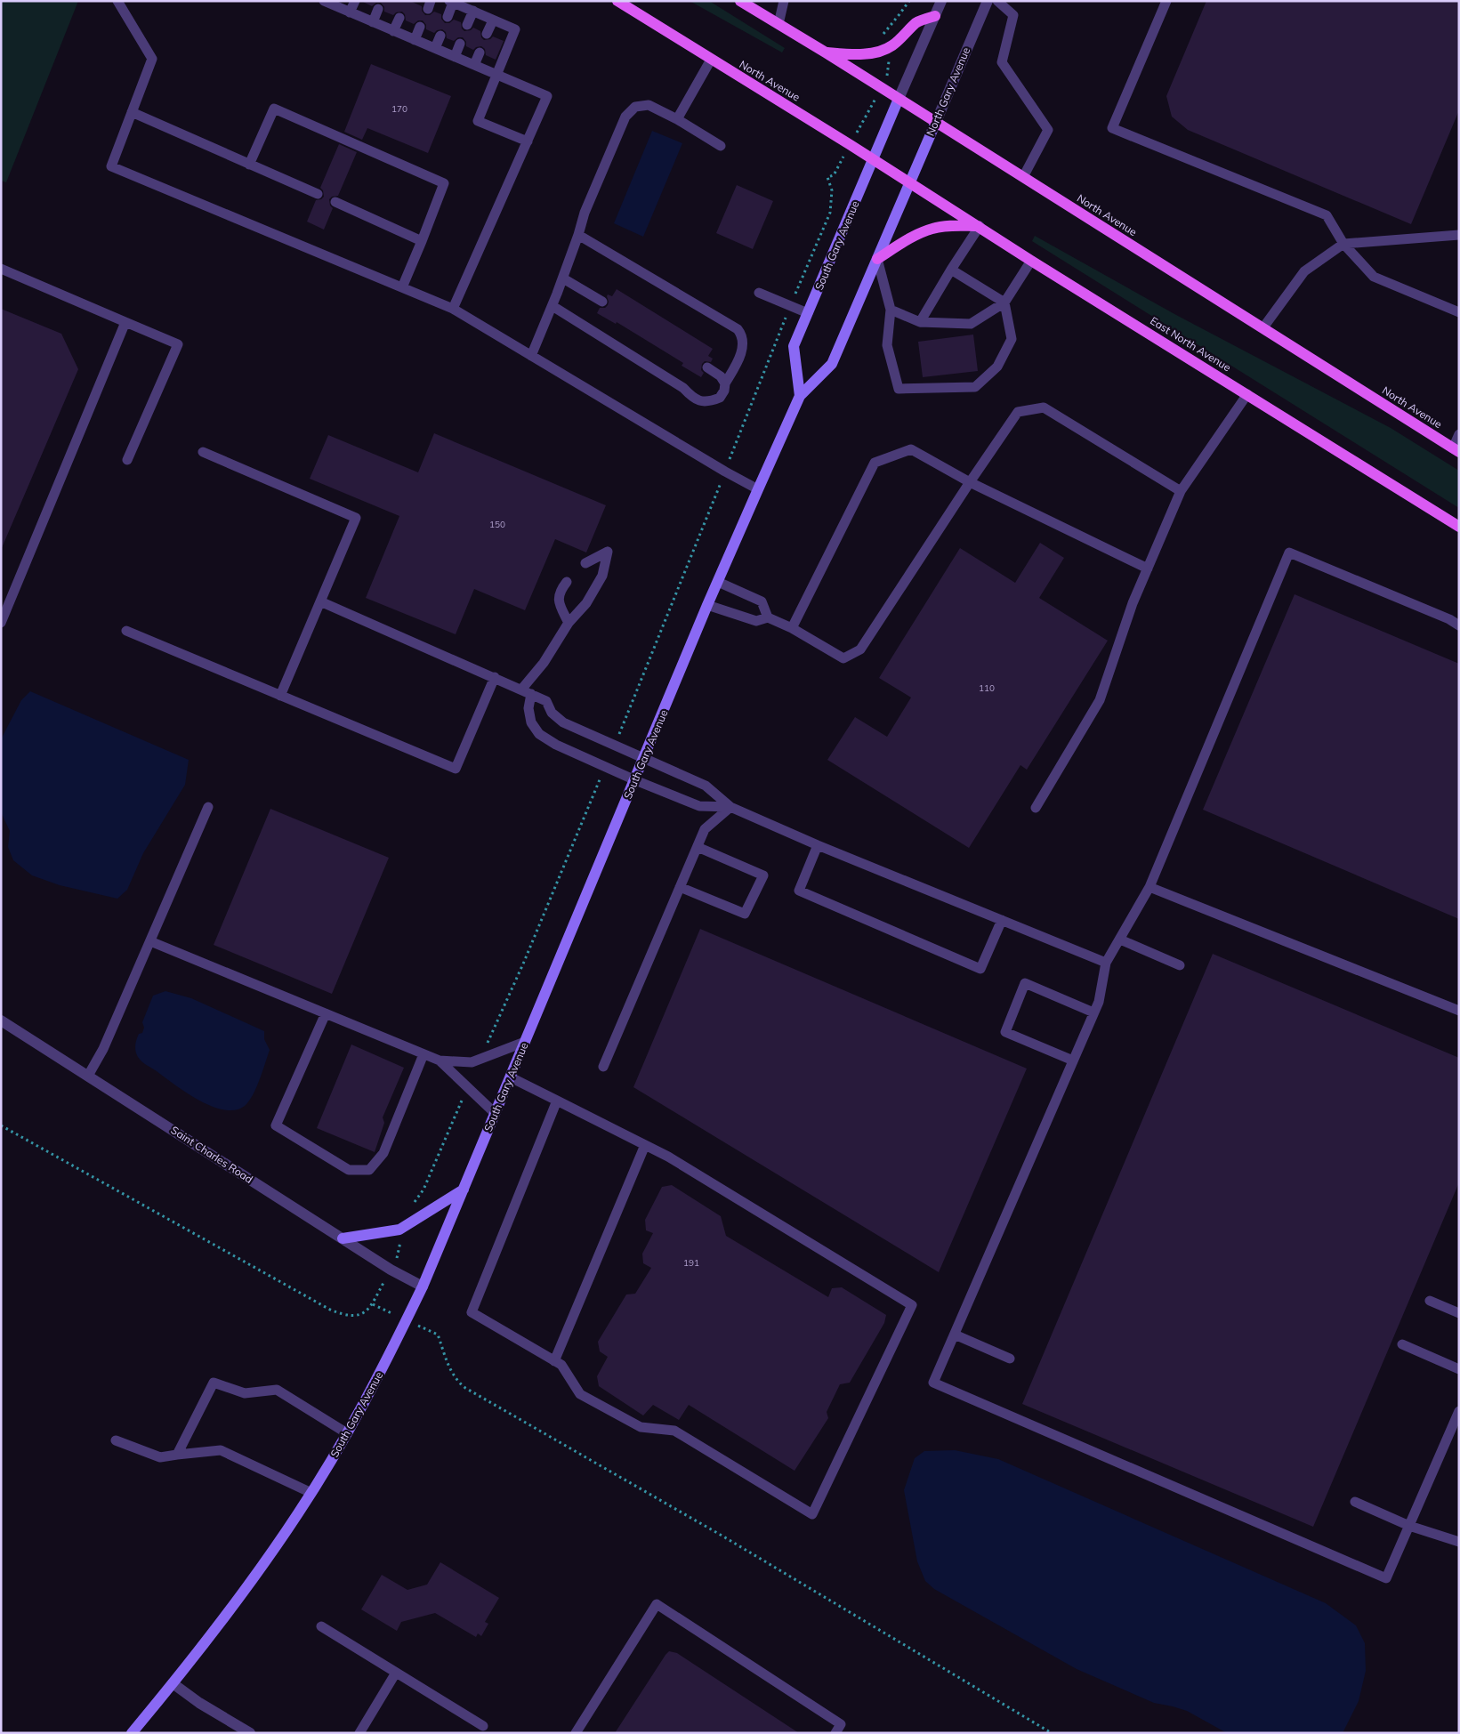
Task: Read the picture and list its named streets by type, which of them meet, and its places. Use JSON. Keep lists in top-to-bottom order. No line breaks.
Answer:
{"streets":{"main road":["North Avenue","North Gary Avenue","South Gary Avenue","East North Avenue"],"street":["Saint Charles Road"]},"crossings":[["North Avenue","North Gary Avenue"],["North Avenue","South Gary Avenue"],["North Avenue","East North Avenue"],["North Gary Avenue","South Gary Avenue"],["North Gary Avenue","East North Avenue"],["South Gary Avenue","East North Avenue"],["South Gary Avenue","Saint Charles Road"]],"house_numbers":["170","150","110","191"]}
